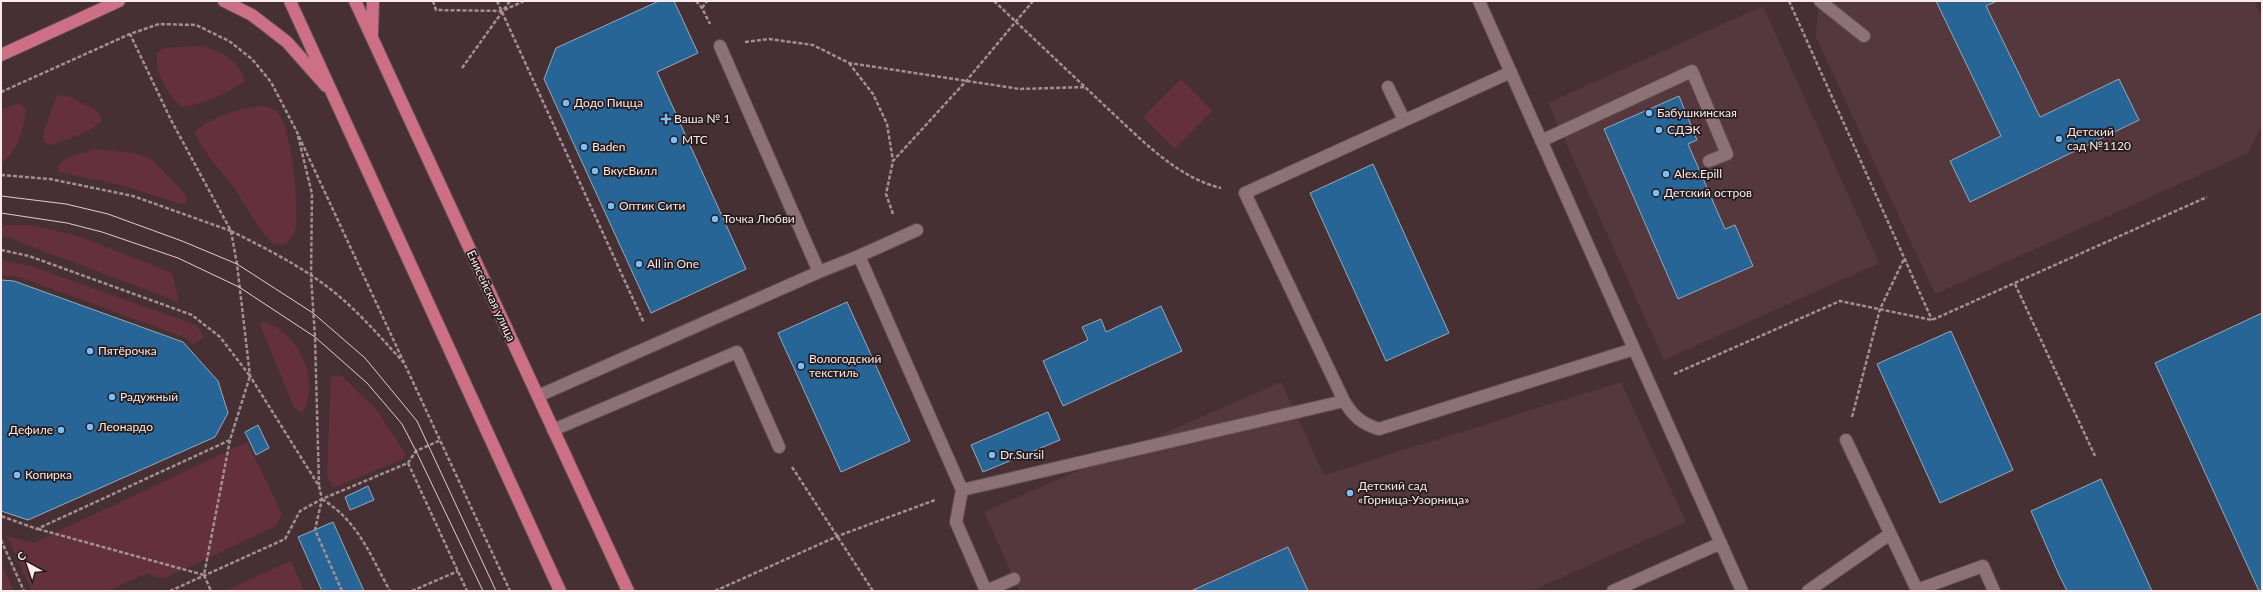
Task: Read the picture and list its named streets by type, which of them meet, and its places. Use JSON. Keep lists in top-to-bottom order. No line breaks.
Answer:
{"streets":{"main road":["Енисейская улица"]},"places":{"other":["Додо Пицца","Бабушкинская","СДЭК","Детский сад №1120","МТС","Baden","ВкусВилл","Alex.Epill","Детский остров","Оптик Сити","Точка Любви","All in One","Пятёрочка","Вологодский текстиль","Радужный","Леонардо","Дефиле","Dr.Sursil","Копирка","Детский сад «Горница-Узорница»"],"health":["Ваша № 1"]},"north":"top left"}
